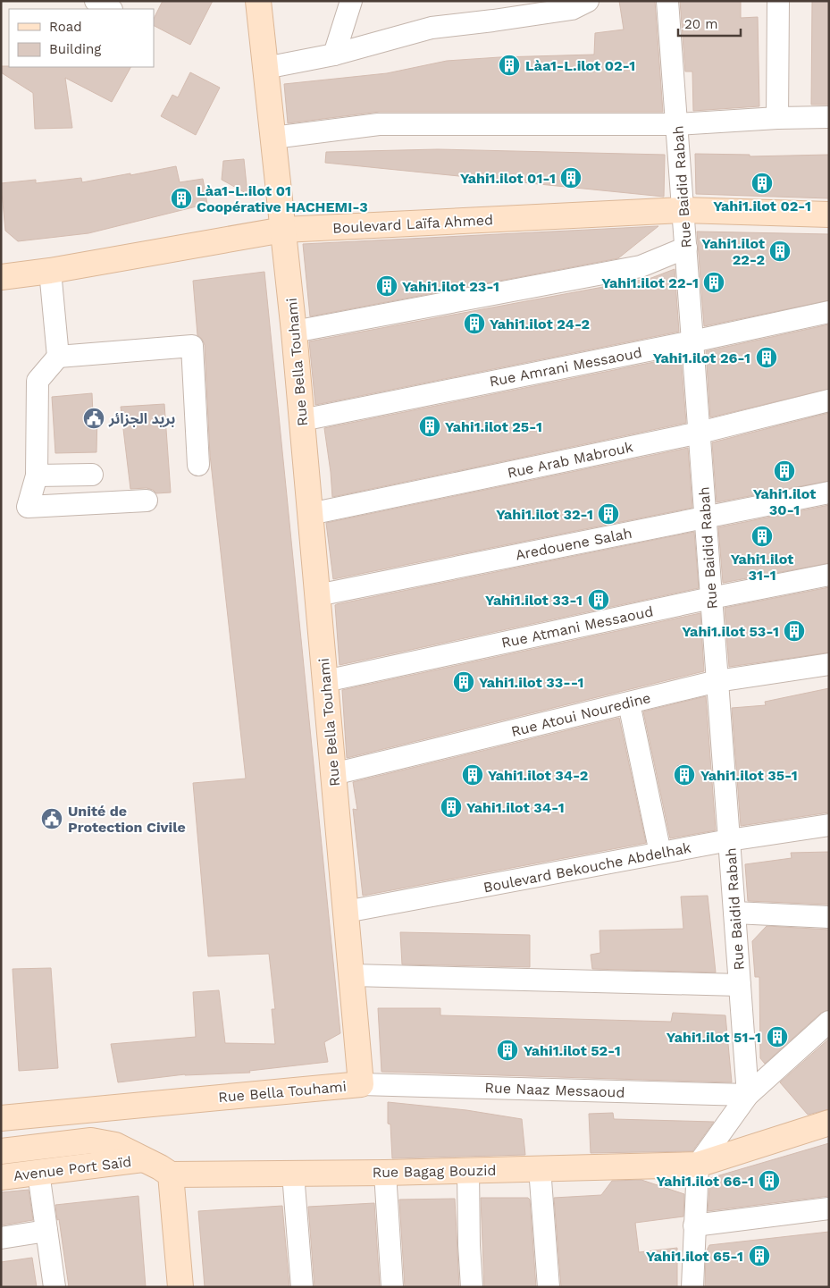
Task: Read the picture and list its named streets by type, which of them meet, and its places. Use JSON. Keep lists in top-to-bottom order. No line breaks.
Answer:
{"streets":{"street":["Rue Baidid Rabah","Boulevard Laïfa Ahmed","Rue Bella Touhami","Rue Amrani Messaoud","Rue Arab Mabrouk","Aredouene Salah","Rue Atmani Messaoud","Rue Atoui Nouredine","Boulevard Bekouche Abdelhak","Rue Naaz Messaoud","Avenue Port Saïd","Rue Bagag Bouzid"]},"crossings":[["Rue Baidid Rabah","Boulevard Laïfa Ahmed"],["Rue Baidid Rabah","Rue Amrani Messaoud"],["Rue Baidid Rabah","Rue Arab Mabrouk"],["Rue Baidid Rabah","Aredouene Salah"],["Rue Baidid Rabah","Rue Atmani Messaoud"],["Rue Baidid Rabah","Rue Atoui Nouredine"],["Rue Baidid Rabah","Boulevard Bekouche Abdelhak"],["Rue Baidid Rabah","Rue Naaz Messaoud"],["Boulevard Laïfa Ahmed","Rue Bella Touhami"],["Rue Bella Touhami","Rue Amrani Messaoud"],["Rue Bella Touhami","Rue Arab Mabrouk"],["Rue Bella Touhami","Aredouene Salah"],["Rue Bella Touhami","Rue Atmani Messaoud"],["Rue Bella Touhami","Rue Atoui Nouredine"],["Rue Bella Touhami","Boulevard Bekouche Abdelhak"],["Rue Bella Touhami","Rue Naaz Messaoud"],["Avenue Port Saïd","Rue Bagag Bouzid"]],"places":{"building":["Làa1-L.ilot 02-1","Yahi1.ilot 01-1","Yahi1.ilot 02-1","Làa1-L.ilot 01 Coopérative HACHEMI-3","Yahi1.ilot 22-2","Yahi1.ilot 22-1","Yahi1.ilot 23-1","Yahi1.ilot 24-2","Yahi1.ilot 26-1","Yahi1.ilot 25-1","Yahi1.ilot 30-1","Yahi1.ilot 32-1","Yahi1.ilot 31-1","Yahi1.ilot 33-1","Yahi1.ilot 53-1","Yahi1.ilot 33--1","Yahi1.ilot 34-2","Yahi1.ilot 35-1","Yahi1.ilot 34-1","Yahi1.ilot 51-1","Yahi1.ilot 52-1","Yahi1.ilot 66-1","Yahi1.ilot 65-1"],"public building":["بريد الجزائر","Unité de Protection Civile"]},"legend":["Road","Building"],"scale_bar":"20 m"}
